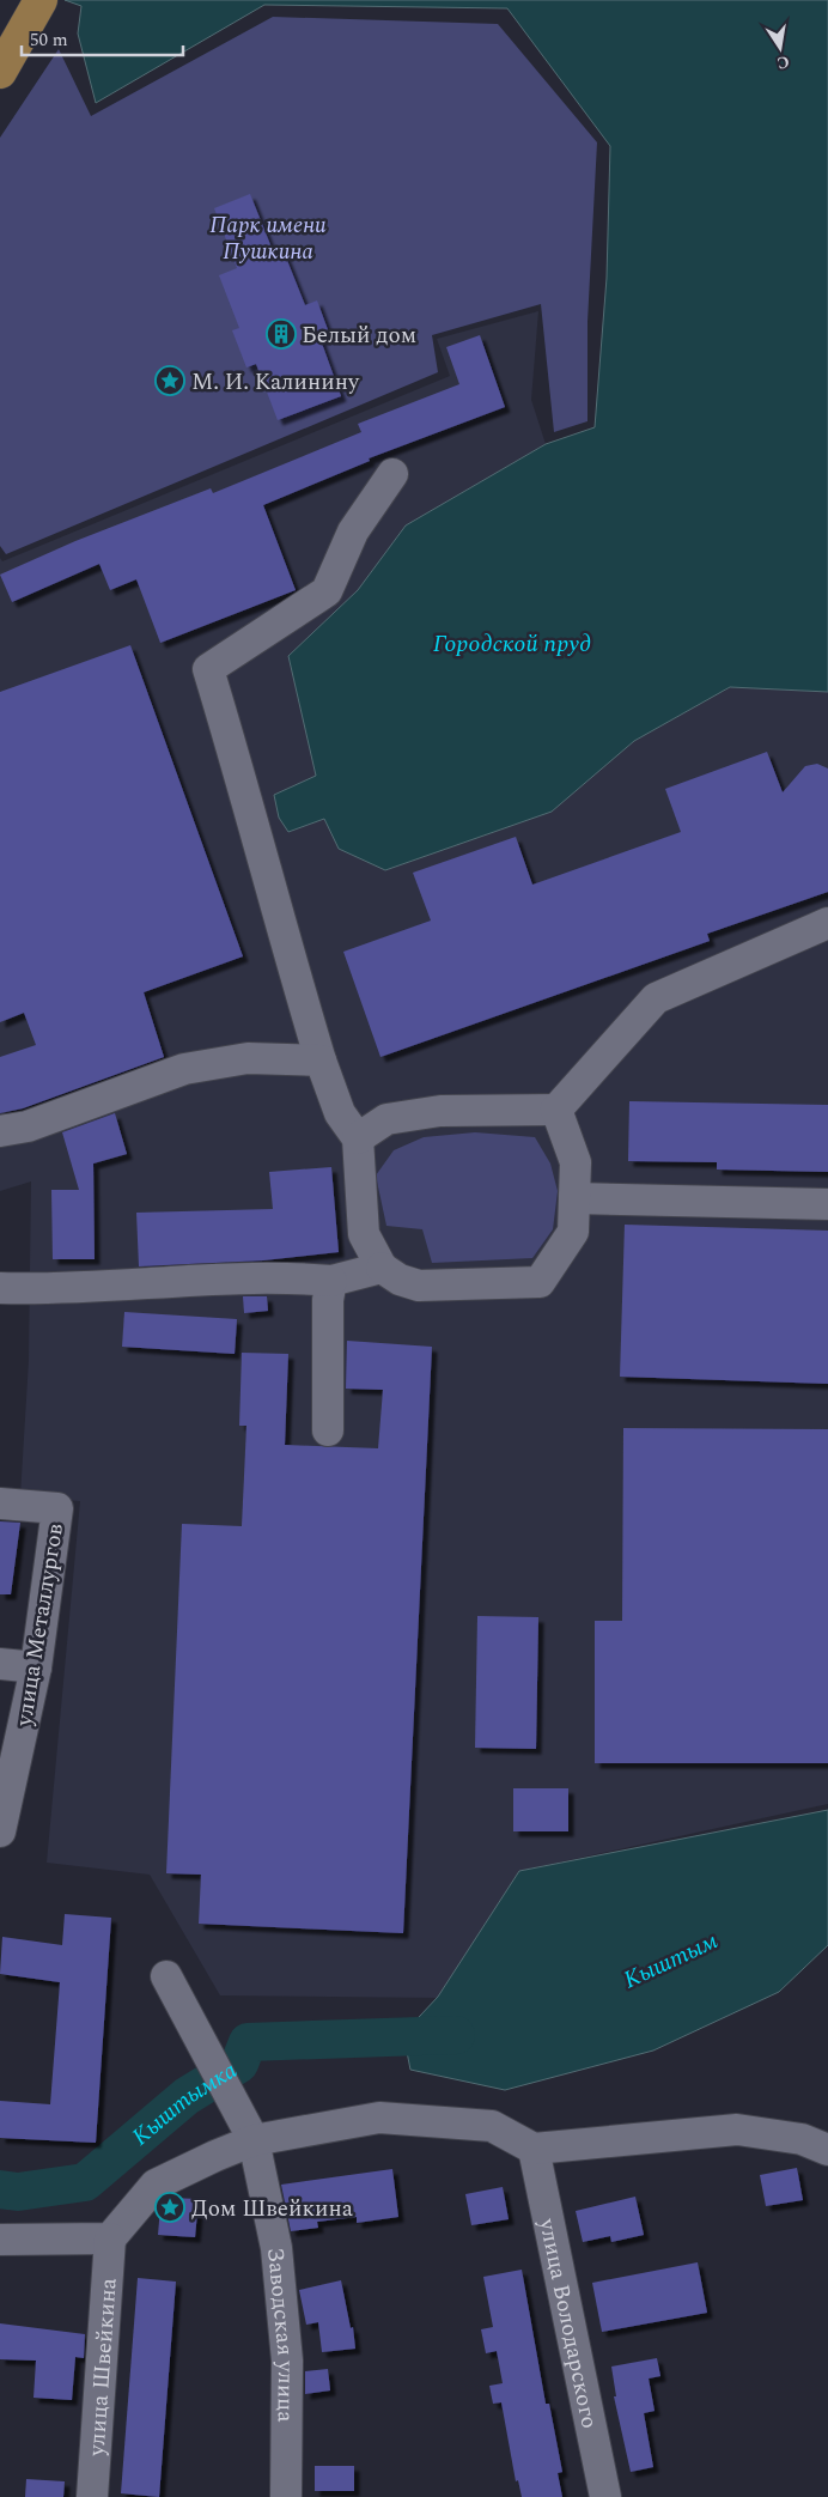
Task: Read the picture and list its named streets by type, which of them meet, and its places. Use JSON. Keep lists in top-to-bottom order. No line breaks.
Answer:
{"streets":{"street":["улица Металлургов","улица Володарского","Заводская улица","улица Швейкина"]},"water":["Городской пруд","Кыштым","Кыштымка"],"parks":["Парк имени Пушкина"],"places":{"building":["Белый дом"],"place":["М. И. Калинину","Дом Швейкина"]},"scale_bar":"50 m","north":"bottom"}
